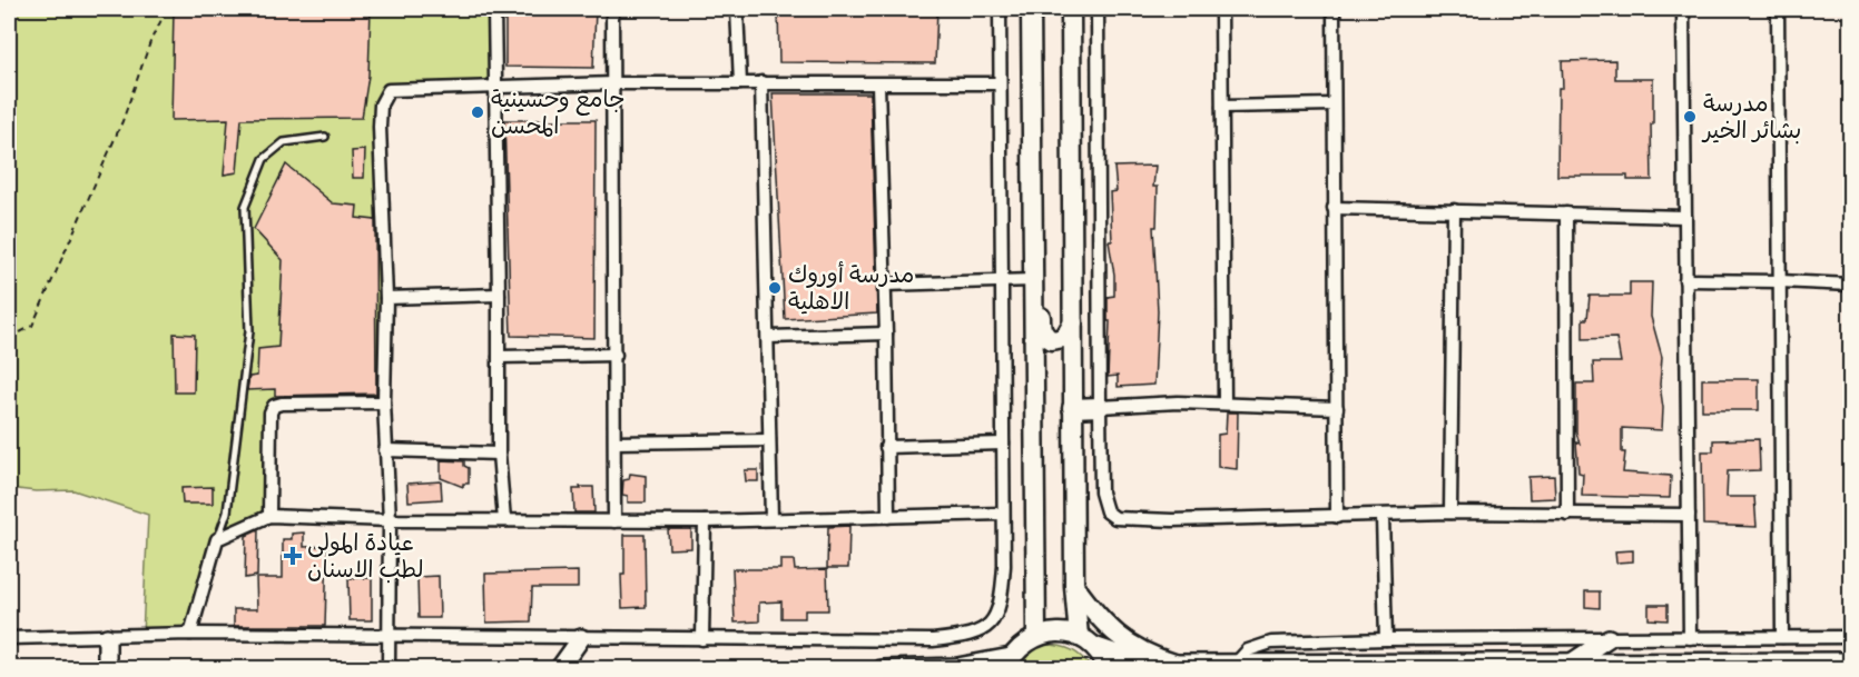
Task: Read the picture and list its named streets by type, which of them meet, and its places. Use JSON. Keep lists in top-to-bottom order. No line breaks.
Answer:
{"places":{"other":["جامع وحسينية المحسن","مدرسة بشائر الخير","مدرسة أوروك الاهلية"],"health":["عيادة المولى لطب الاسنان"]}}
